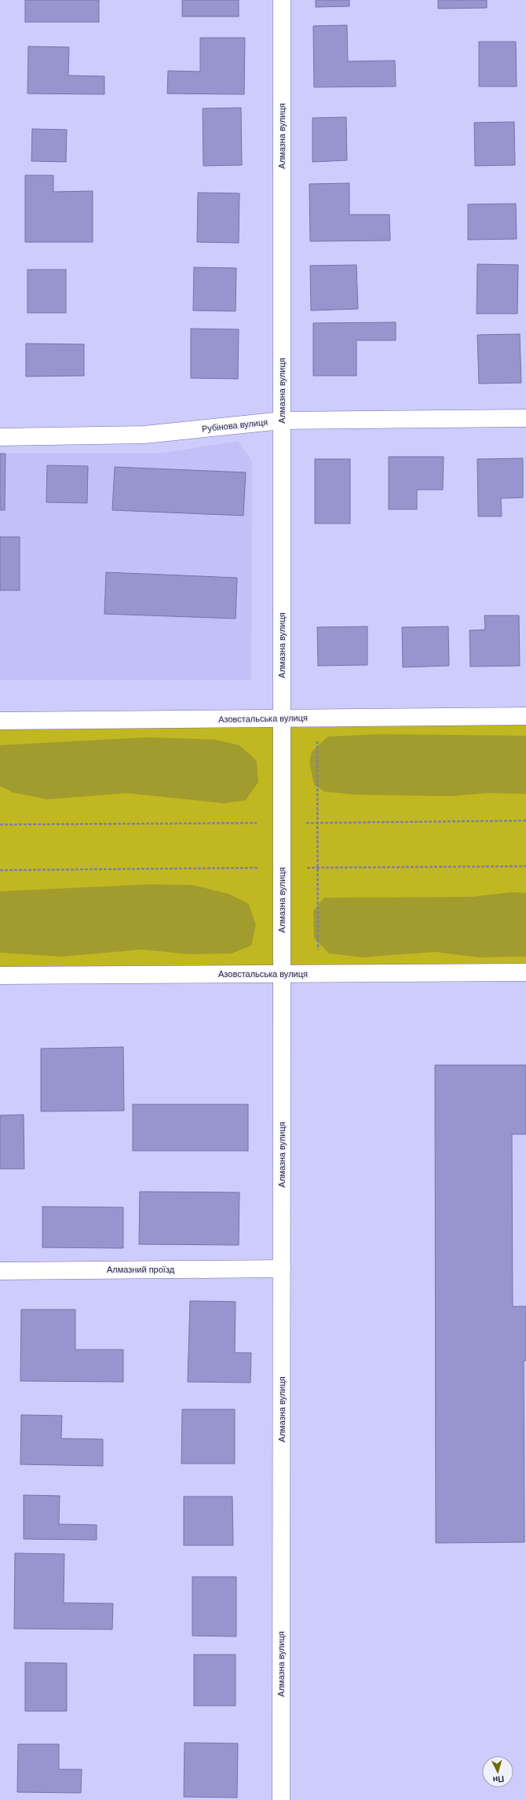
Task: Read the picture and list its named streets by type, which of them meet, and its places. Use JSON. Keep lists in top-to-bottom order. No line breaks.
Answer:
{"streets":{"street":["Алмазна вулиця","Рубінова вулиця","Азовстальська вулиця","Алмазний проїзд"]},"crossings":[["Алмазна вулиця","Рубінова вулиця"],["Алмазна вулиця","Азовстальська вулиця"],["Алмазна вулиця","Алмазний проїзд"]],"north":"bottom"}
